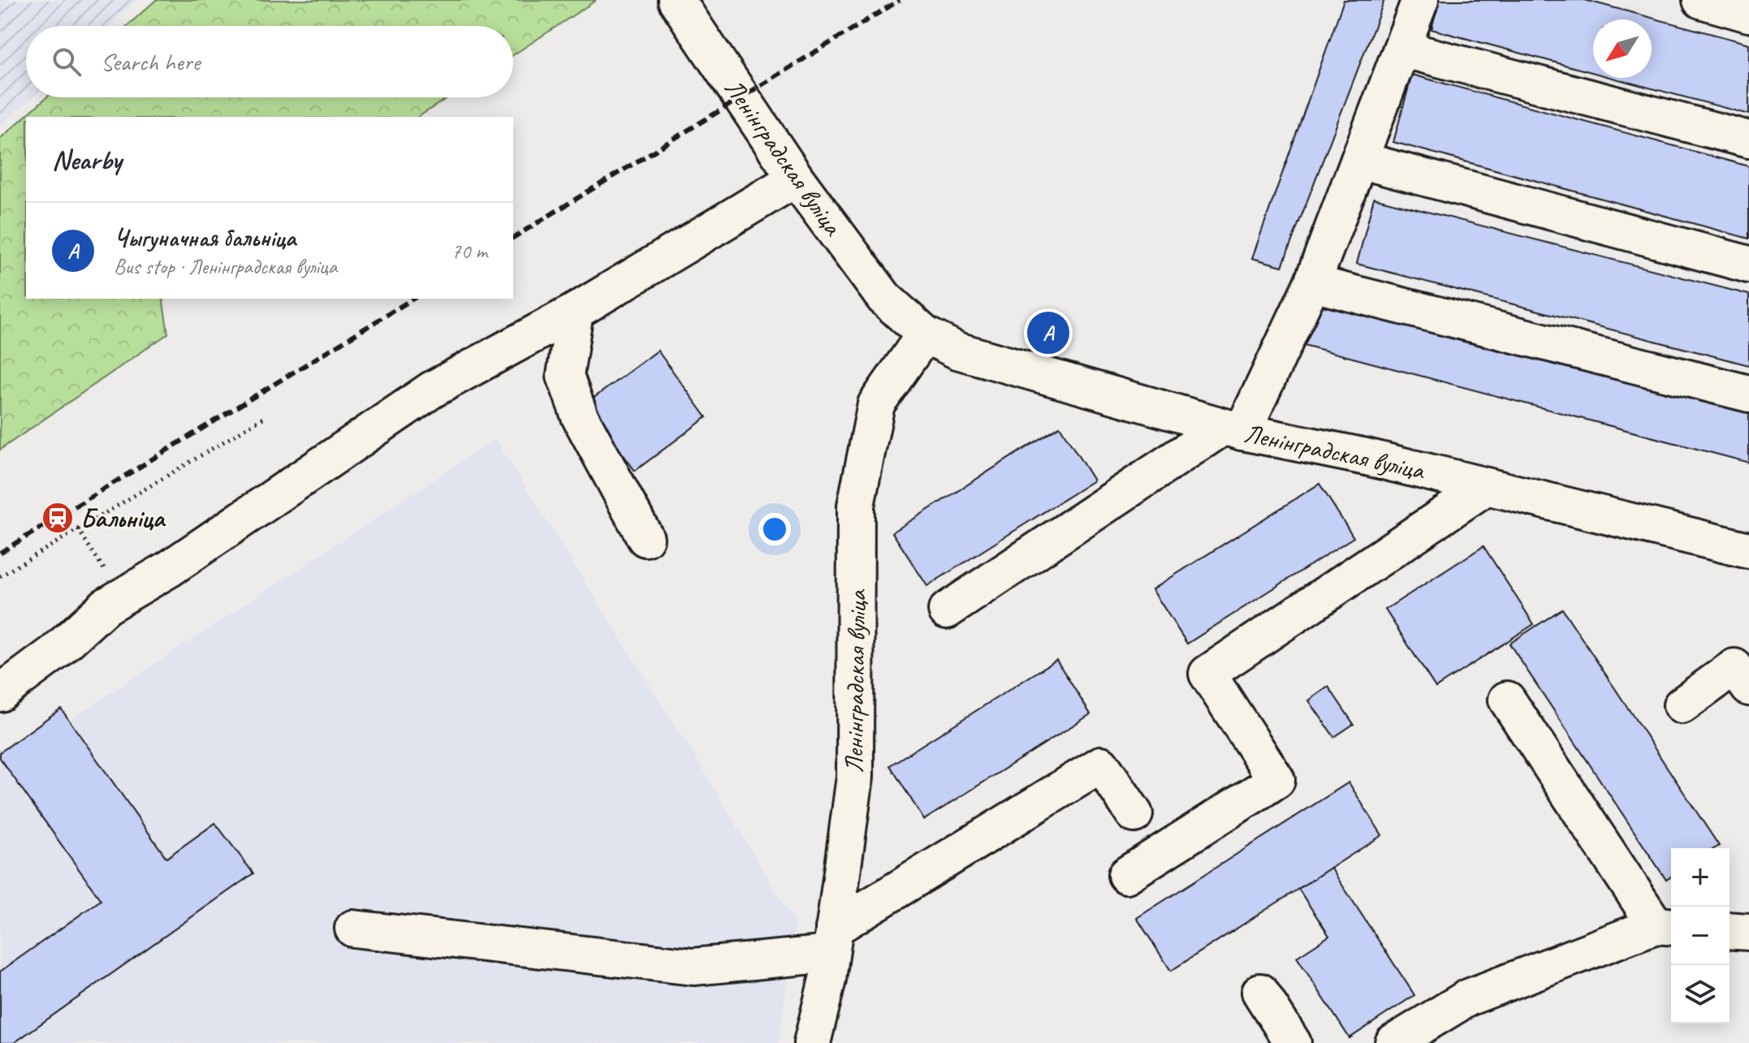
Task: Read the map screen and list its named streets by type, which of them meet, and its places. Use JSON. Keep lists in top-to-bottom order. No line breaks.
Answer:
{"streets":{"street":["Ленінградская вуліца"]},"places":{"station":["Бальніца"]},"north":"bottom left","page":{"search":"Search here","heading":"Nearby","list":[{"mark":"A","name":"Чыгуначная бальніца","note":"Bus stop · Ленінградская вуліца","value":"70 m"}],"pins":"A","map_buttons":["+","−"]}}
